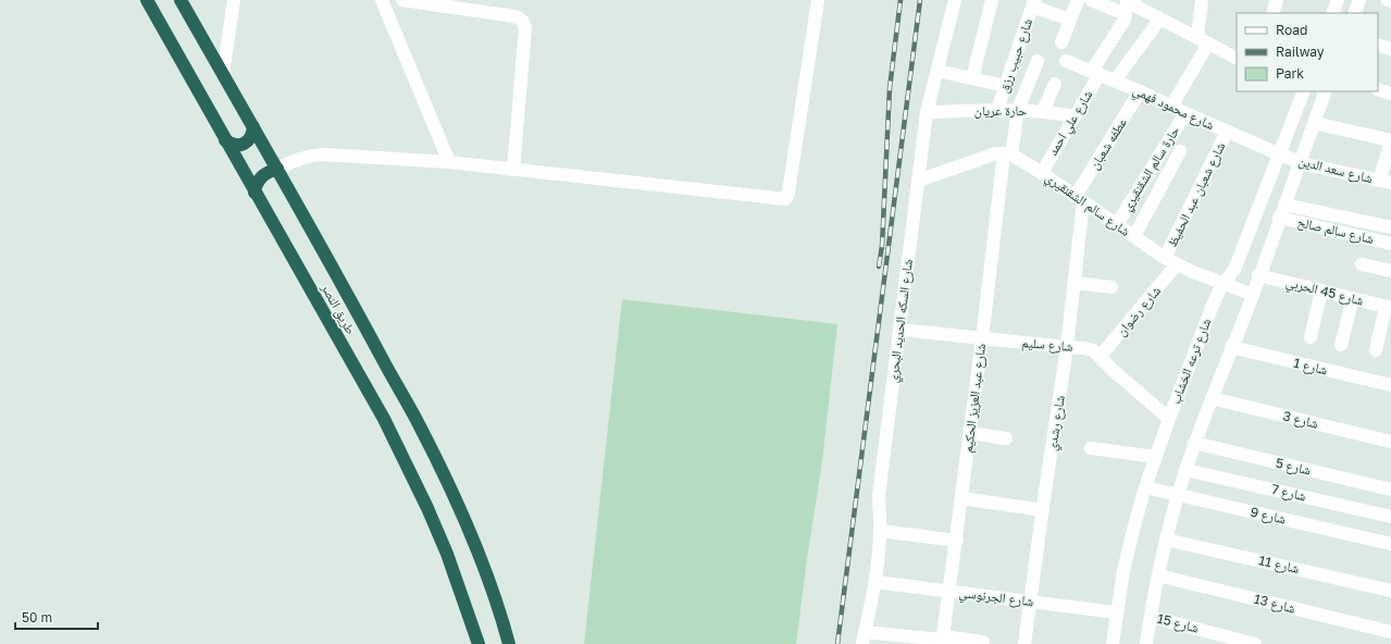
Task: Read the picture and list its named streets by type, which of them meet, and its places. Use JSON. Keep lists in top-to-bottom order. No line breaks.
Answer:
{"streets":{"highway":["طريق النصر"],"street":["شارع حبيب رزق","شارع محمود فهمي","حارة عريان","شارع علي احمد","عطفه شعبان","حارة سالم الشقنقيري","شارع سعد الدين","شارع شعبان عبد الحفيظ","شارع سالم الشقنقيري","شارع سالم صالح","شارع 45 الحربي","شارع رضوان","شارع السكه الحديد البحري","شارع سليم","شارع ترعه الخشاب","شارع 1","شارع عبد العزيز الحكيم","شارع 3","شارع رشدي","شارع 5","شارع 7","شارع 9","شارع 11","شارع الجرنوسي","شارع 13","شارع 15"]},"crossings":[["شارع حبيب رزق","حارة عريان"],["شارع محمود فهمي","شارع علي احمد"],["شارع محمود فهمي","عطفه شعبان"],["شارع محمود فهمي","حارة سالم الشقنقيري"],["شارع محمود فهمي","شارع سعد الدين"],["شارع محمود فهمي","شارع شعبان عبد الحفيظ"],["شارع محمود فهمي","شارع ترعه الخشاب"],["حارة عريان","شارع علي احمد"],["حارة عريان","شارع السكه الحديد البحري"],["حارة عريان","شارع عبد العزيز الحكيم"],["شارع علي احمد","شارع سالم الشقنقيري"],["عطفه شعبان","شارع سالم الشقنقيري"],["عطفه شعبان","شارع رشدي"],["حارة سالم الشقنقيري","شارع سالم الشقنقيري"],["شارع سعد الدين","شارع ترعه الخشاب"],["شارع شعبان عبد الحفيظ","شارع سالم الشقنقيري"],["شارع سالم الشقنقيري","شارع رضوان"],["شارع سالم الشقنقيري","شارع ترعه الخشاب"],["شارع سالم الشقنقيري","شارع عبد العزيز الحكيم"],["شارع سالم الشقنقيري","شارع رشدي"],["شارع رضوان","شارع سليم"],["شارع السكه الحديد البحري","شارع سليم"],["شارع السكه الحديد البحري","شارع الجرنوسي"],["شارع سليم","شارع ترعه الخشاب"],["شارع سليم","شارع عبد العزيز الحكيم"],["شارع سليم","شارع رشدي"],["شارع ترعه الخشاب","شارع 9"],["شارع ترعه الخشاب","شارع الجرنوسي"],["شارع عبد العزيز الحكيم","شارع الجرنوسي"],["شارع رشدي","شارع الجرنوسي"]],"legend":["Road","Railway","Park"],"scale_bar":"50 m"}
